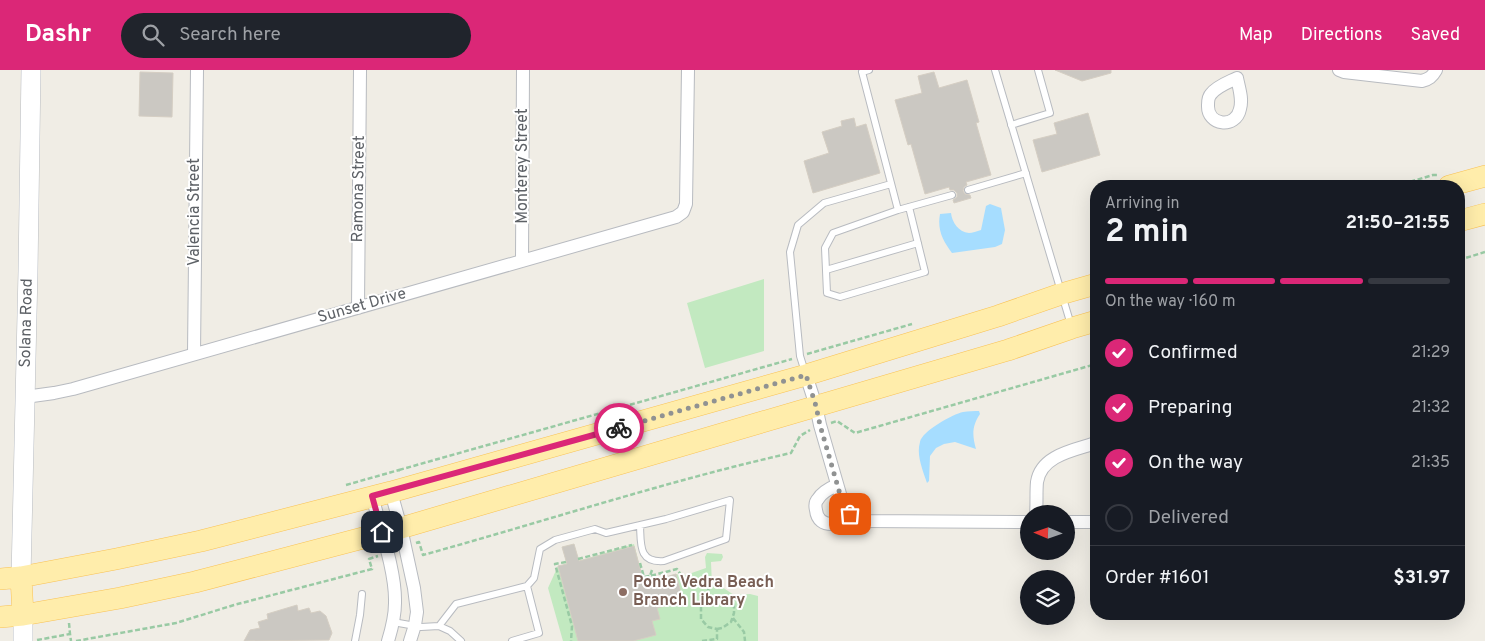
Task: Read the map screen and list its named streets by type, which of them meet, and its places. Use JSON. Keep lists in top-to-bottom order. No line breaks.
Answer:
{"streets":{"street":["Monterey Street","Ramona Street","Valencia Street","Sunset Drive","Solana Road"]},"crossings":[["Monterey Street","Sunset Drive"],["Ramona Street","Sunset Drive"],["Valencia Street","Sunset Drive"],["Sunset Drive","Solana Road"]],"places":["Ponte Vedra Beach Branch Library"],"north":"left","page":{"header":"Dashr","search":"Search here","nav":["Map","Directions","Saved"],"heading":["2 min","Arriving in","21:50–21:55"],"panel":["Order #1601","$31.97"],"bar":"On the way · 160 m","list":[["Confirmed","21:29"],["Preparing","21:32"],["On the way","21:35"],"Delivered"]}}
